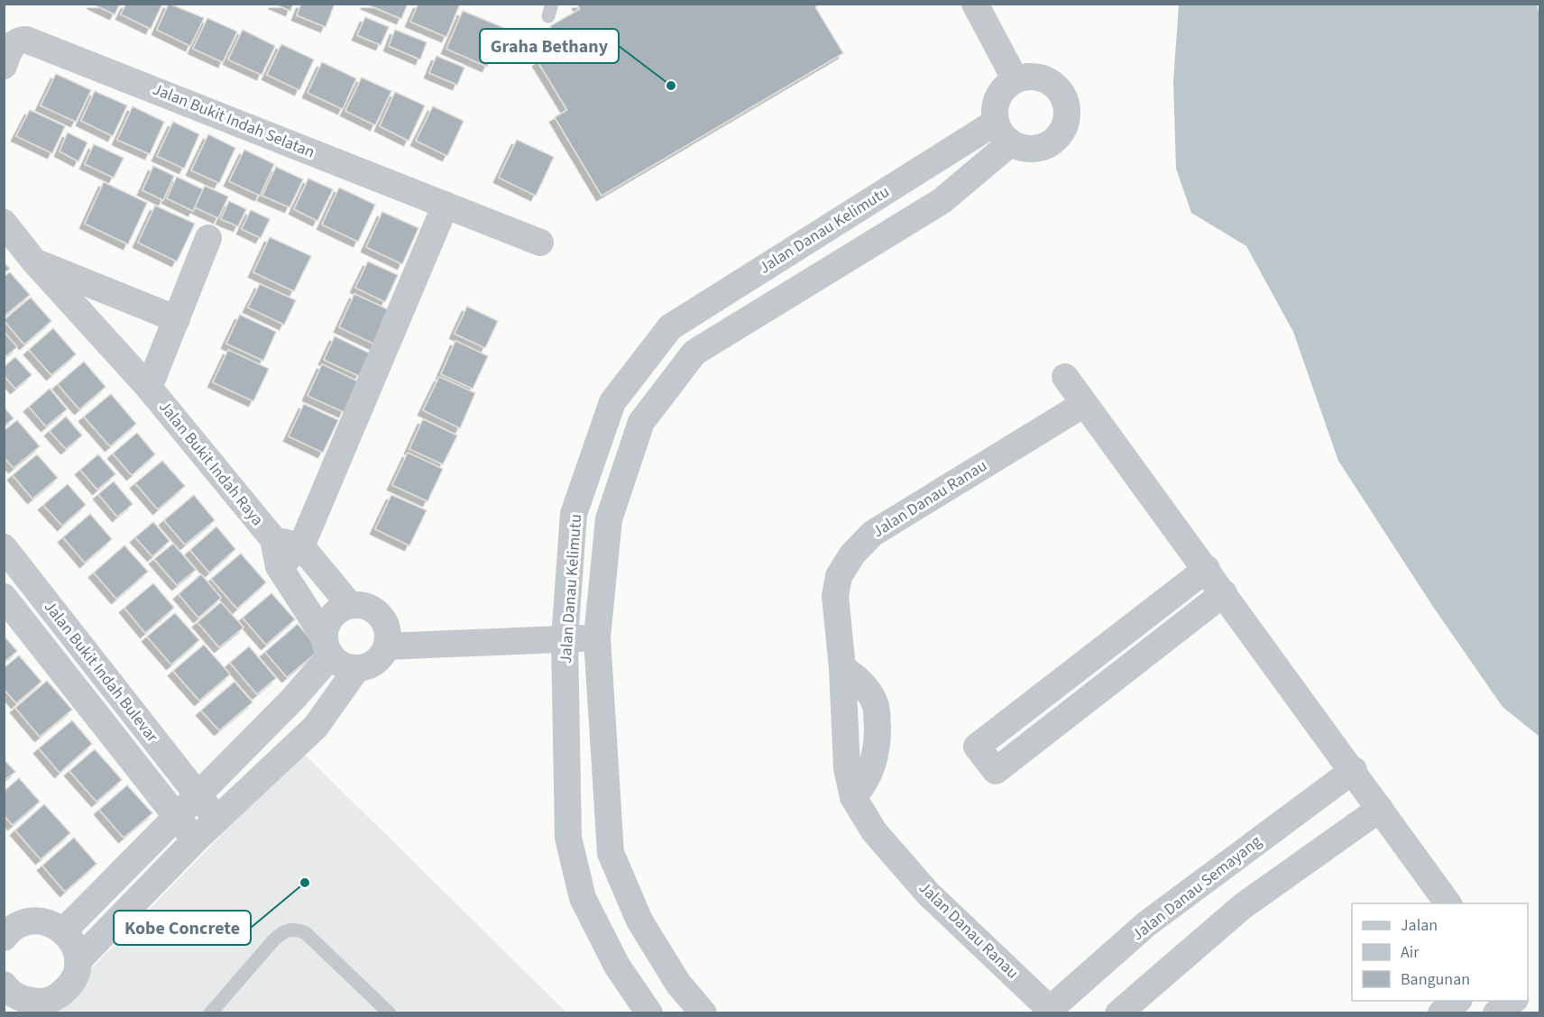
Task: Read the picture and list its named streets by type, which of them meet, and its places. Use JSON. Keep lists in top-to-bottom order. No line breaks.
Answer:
{"streets":{"street":["Jalan Bukit Indah Selatan","Jalan Danau Kelimutu","Jalan Bukit Indah Raya","Jalan Danau Ranau","Jalan Bukit Indah Bulevar","Jalan Danau Semayang"]},"crossings":[["Jalan Danau Ranau","Jalan Danau Semayang"]],"places":["Graha Bethany","Kobe Concrete"],"legend":["Jalan","Air","Bangunan"]}
